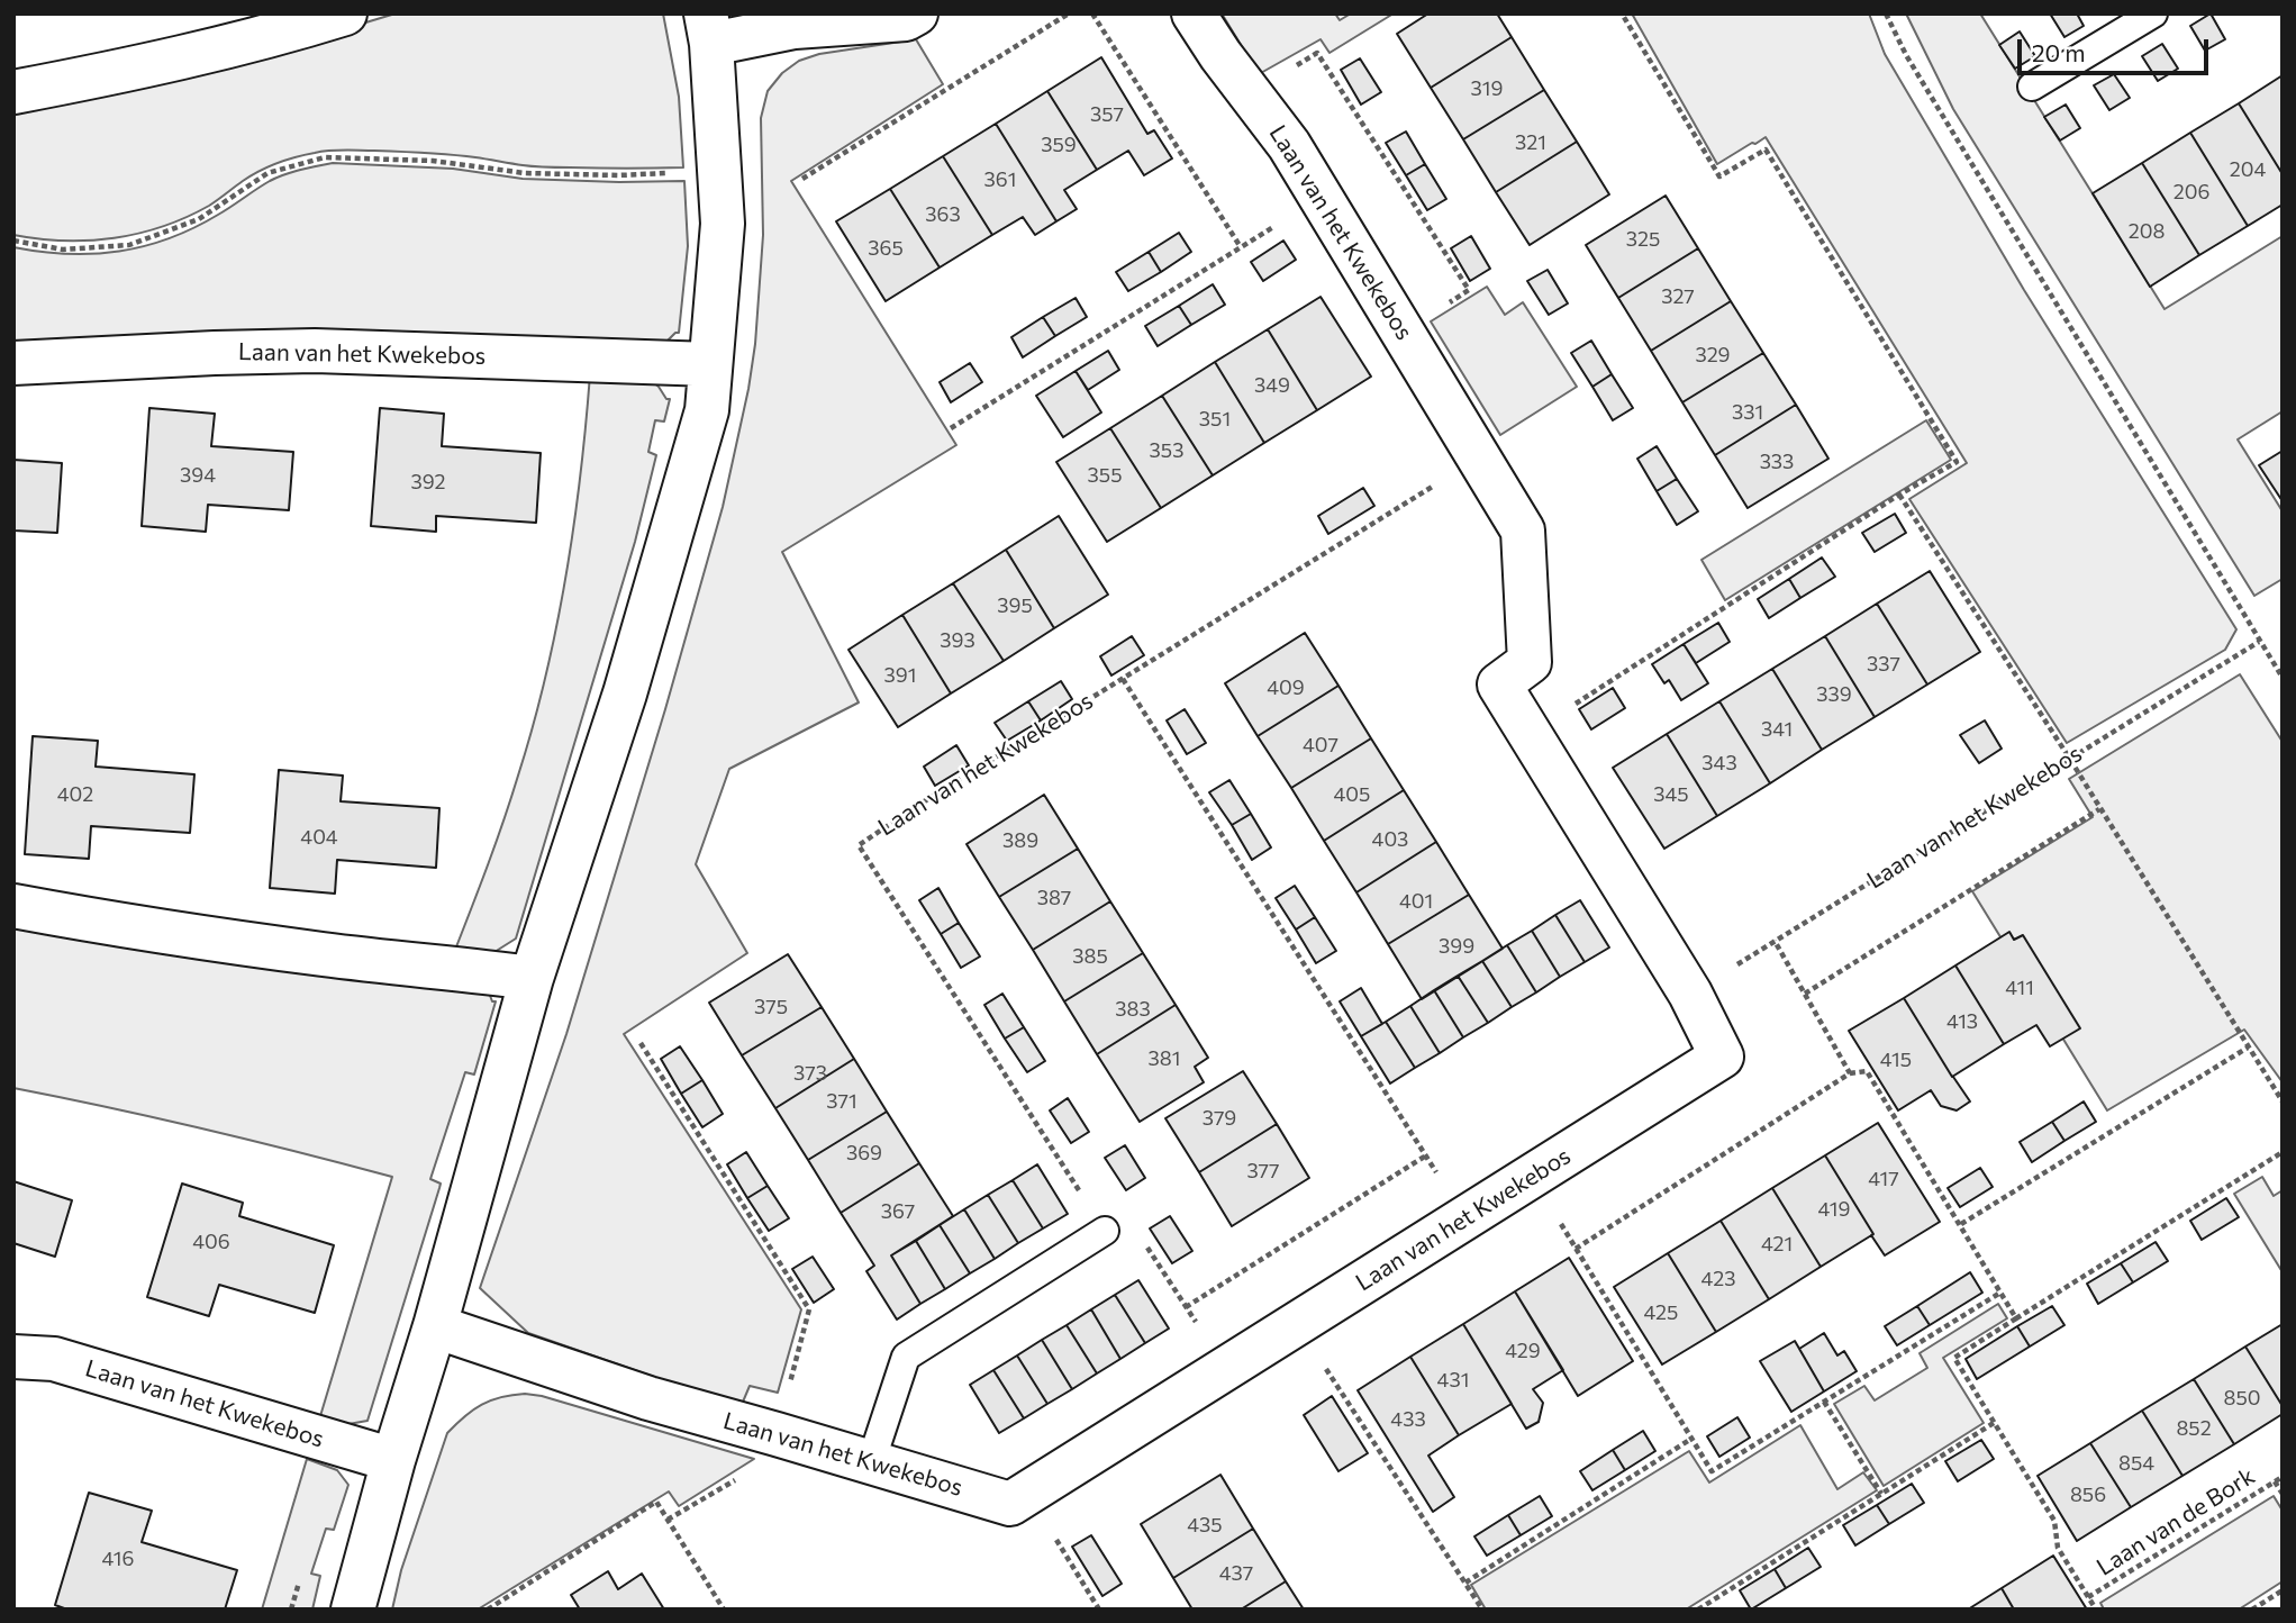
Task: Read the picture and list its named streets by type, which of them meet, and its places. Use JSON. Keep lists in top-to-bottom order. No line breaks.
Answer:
{"streets":{"street":["Laan van het Kwekebos"],"path":["Laan van de Bork"]},"house_numbers":["319","357","321","359","204","361","206","363","208","325","365","327","329","349","331","351","353","333","394","355","392","395","393","337","391","409","339","341","407","343","402","405","345","404","403","389","387","401","399","385","411","375","383","413","381","415","373","371","379","369","377","417","419","367","406","421","423","425","429","431","850","433","852","854","856","435","416","437"],"scale_bar":"20 m"}
